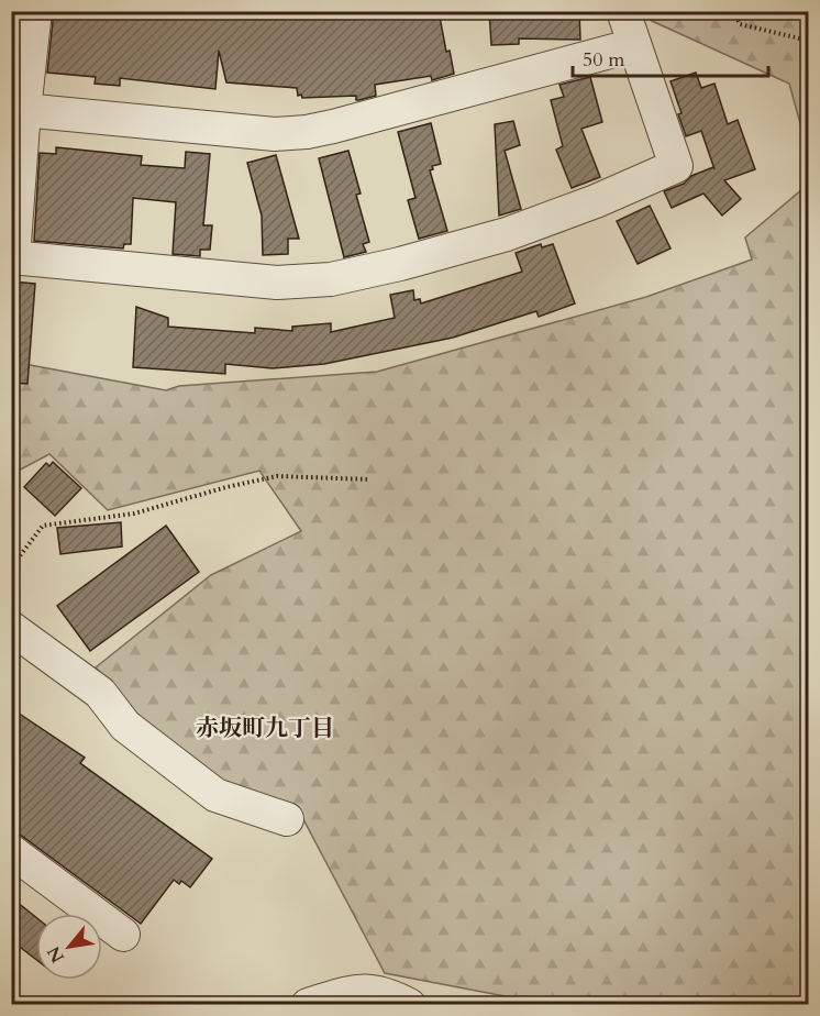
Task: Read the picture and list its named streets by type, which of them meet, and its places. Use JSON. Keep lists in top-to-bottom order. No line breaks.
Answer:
{"districts":["赤坂町九丁目"],"scale_bar":"50 m","north":"bottom left"}
